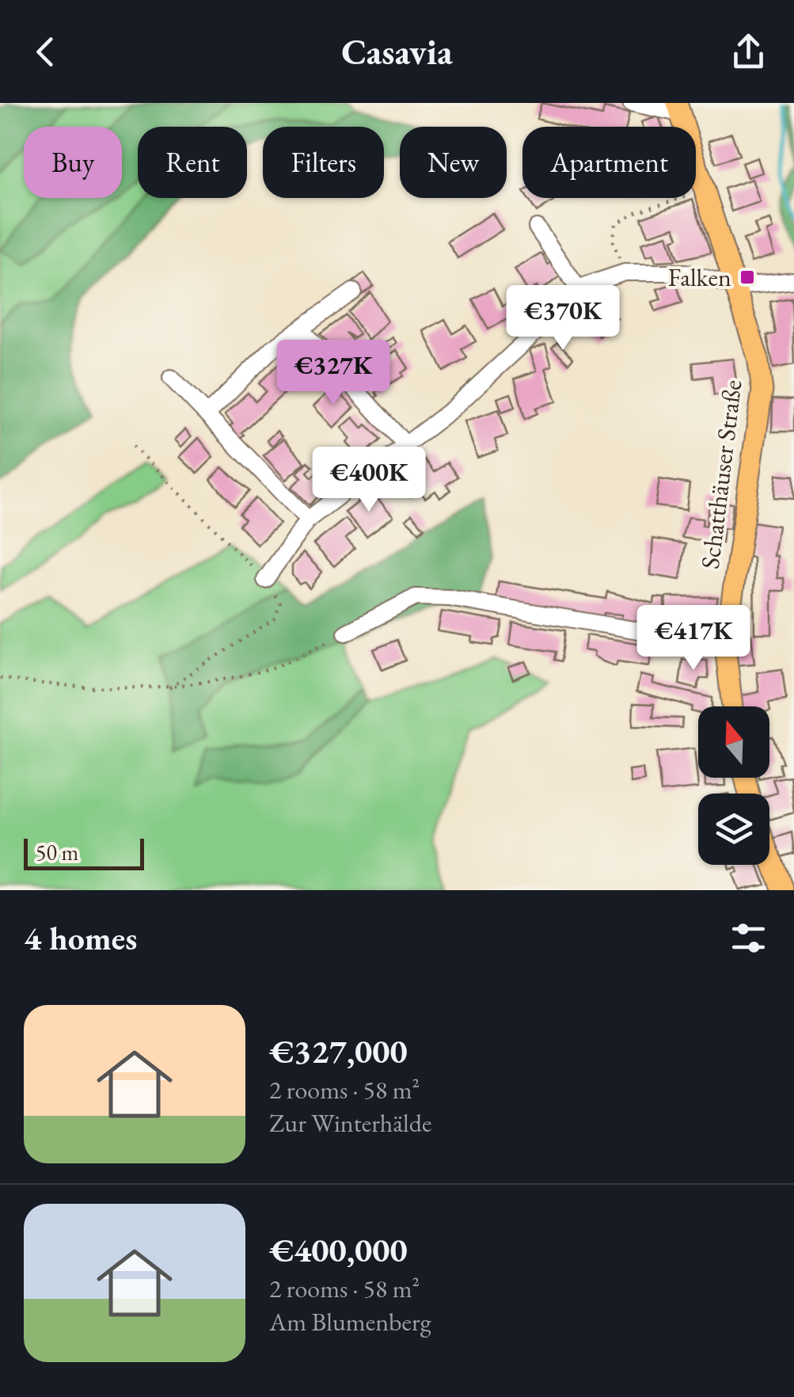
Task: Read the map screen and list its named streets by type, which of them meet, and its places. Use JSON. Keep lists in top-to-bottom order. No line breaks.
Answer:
{"streets":{"main road":["Schatthäuser Straße"]},"places":{"transit":["Falken"]},"scale_bar":"50 m","north":"top","page":{"header":"Casavia","chip":["Buy","Rent","Filters","New","Apartment"],"price":["€370K","€327K","€400K","€417K"],"scale":"50 m","heading":"4 homes","list":[{"name":"€327,000","note":"2 rooms · 58 m² · Zur Winterhälde"},{"name":"€400,000","note":"2 rooms · 58 m² · Am Blumenberg"}]}}
